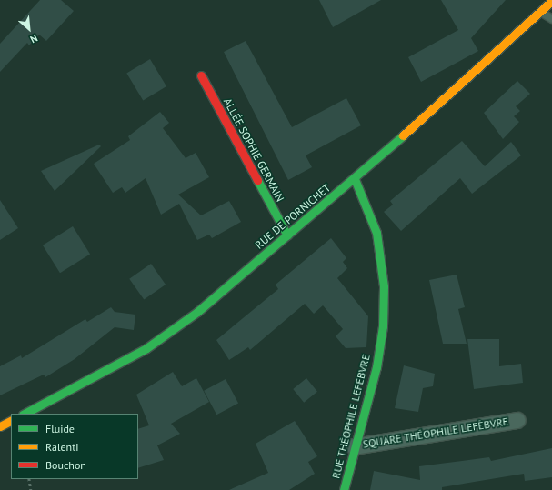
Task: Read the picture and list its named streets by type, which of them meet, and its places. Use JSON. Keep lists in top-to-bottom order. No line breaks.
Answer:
{"streets":{"main road":["ALLÉE SOPHIE GERMAIN","RUE DE PORNICHET","RUE THÉOPHILE LEFEBVRE"],"street":["SQUARE THÉOPHILE LEFÈBVRE"]},"crossings":[["ALLÉE SOPHIE GERMAIN","RUE DE PORNICHET"],["RUE DE PORNICHET","RUE THÉOPHILE LEFEBVRE"],["RUE THÉOPHILE LEFEBVRE","SQUARE THÉOPHILE LEFÈBVRE"]],"legend":["Fluide","Ralenti","Bouchon"],"north":"bottom right"}
